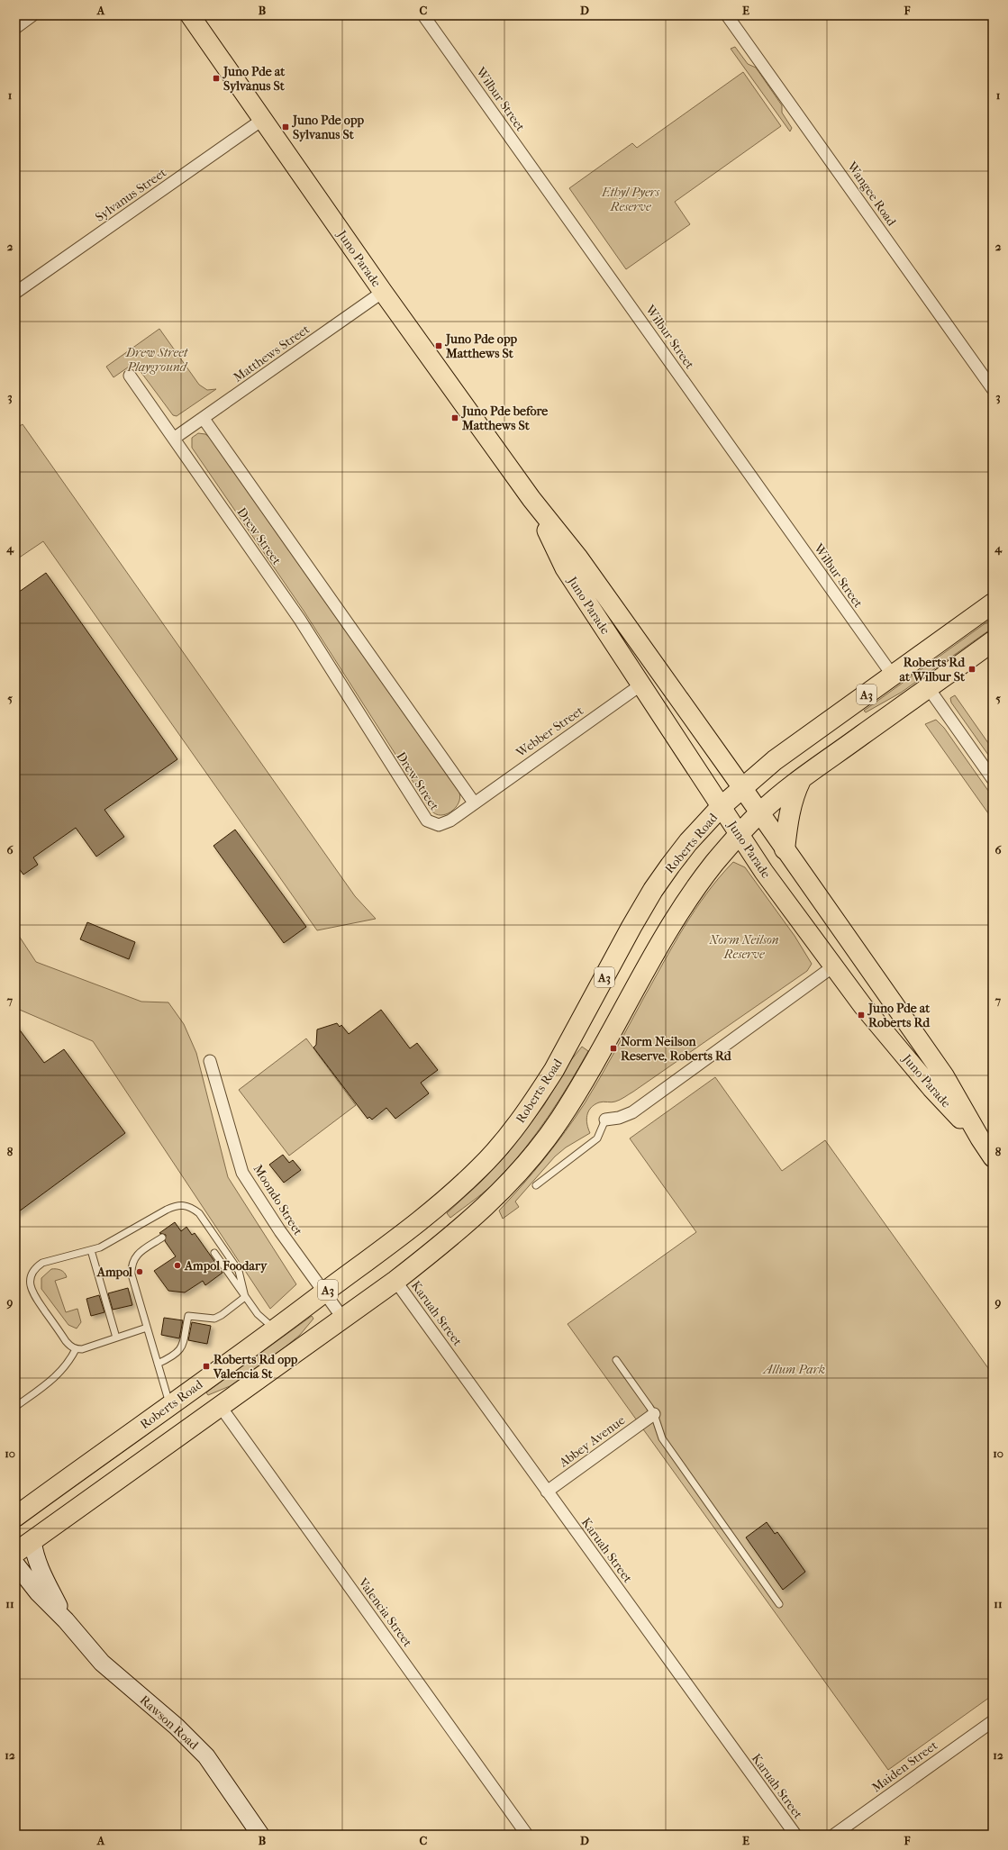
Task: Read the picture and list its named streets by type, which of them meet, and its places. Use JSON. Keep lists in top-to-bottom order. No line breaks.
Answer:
{"streets":{"highway":["A3","Roberts Road"],"main road":["Juno Parade","Rawson Road"],"street":["Wilbur Street","Wangee Road","Sylvanus Street","Matthews Street","Drew Street","Webber Street","Moondo Street","Karuah Street","Abbey Avenue","Valencia Street","Maiden Street"]},"crossings":[["Wilbur Street","Roberts Road"],["Sylvanus Street","Juno Parade"],["Juno Parade","Matthews Street"],["Juno Parade","A3"],["Juno Parade","Webber Street"],["Juno Parade","Roberts Road"],["Matthews Street","Drew Street"],["Drew Street","Webber Street"],["A3","Moondo Street"],["A3","Karuah Street"],["A3","Valencia Street"],["A3","Rawson Road"],["Roberts Road","Moondo Street"],["Karuah Street","Abbey Avenue"]],"parks":["Ethyl Pyers Reserve","Drew Street Playground","Norm Neilson Reserve","Allum Park"],"places":{"transit":["Juno Pde at Sylvanus St","Juno Pde opp Sylvanus St","Juno Pde opp Matthews St","Juno Pde before Matthews St","Roberts Rd at Wilbur St","Juno Pde at Roberts Rd","Norm Neilson Reserve, Roberts Rd","Roberts Rd opp Valencia St"],"other":["Ampol Foodary","Ampol"]},"grid":{"columns":["A","B","C","D","E","F"],"rows":["1","2","3","4","5","6","7","8","9","10","11","12"]}}
